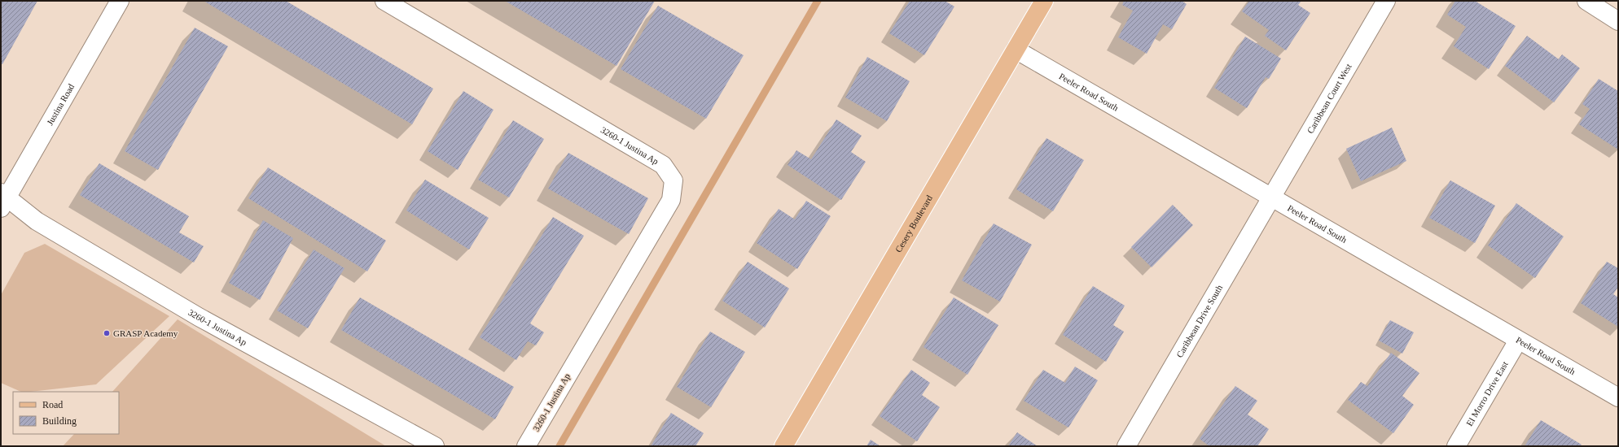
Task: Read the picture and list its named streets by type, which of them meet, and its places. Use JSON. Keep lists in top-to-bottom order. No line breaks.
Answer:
{"streets":{"main road":["Cesery Boulevard"],"street":["Peeler Road South","Caribbean Court West","Justina Road","3260-1 Justina Ap","Caribbean Drive South","El Morro Drive East"]},"crossings":[["Peeler Road South","Caribbean Court West"],["Peeler Road South","Cesery Boulevard"],["Peeler Road South","Caribbean Drive South"],["Peeler Road South","El Morro Drive East"],["Caribbean Court West","Caribbean Drive South"],["Justina Road","3260-1 Justina Ap"]],"places":["GRASP Academy"],"legend":["Road","Building"]}
